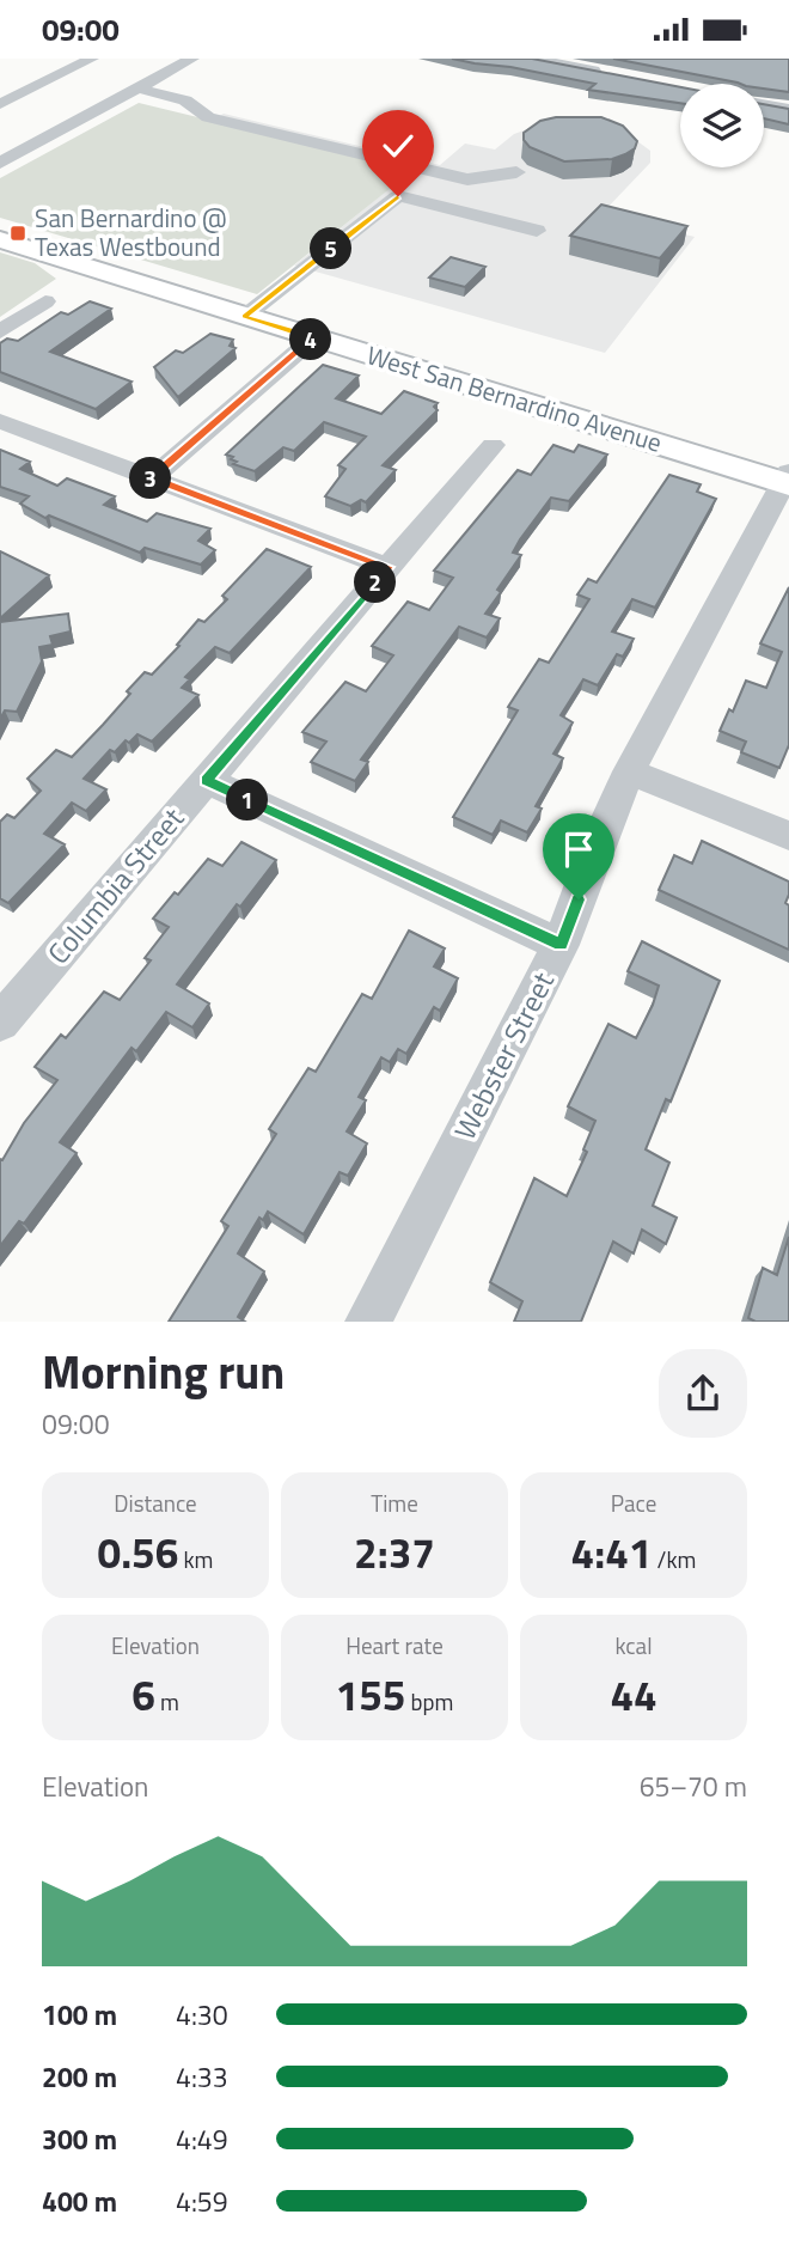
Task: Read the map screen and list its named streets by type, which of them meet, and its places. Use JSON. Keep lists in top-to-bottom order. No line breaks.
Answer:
{"streets":{"main road":["West San Bernardino Avenue"],"street":["Columbia Street","Webster Street"]},"crossings":[["West San Bernardino Avenue","Webster Street"]],"places":{"transit":["San Bernardino @ Texas Westbound"]},"page":{"status":"09:00","pins":["5","4","3","2","1"],"heading":["Morning run","09:00"],"stats":[["Distance","0.56 km"],["Time","2:37"],["Pace","4:41 /km"],["Elevation","6 m"],["Heart rate","155 bpm"],["kcal","44"]],"chart":["Elevation","65–70 m"],"list":[{"name":"100 m","note":"4:30"},{"name":"200 m","note":"4:33"},{"name":"300 m","note":"4:49"},{"name":"400 m","note":"4:59"}]}}
